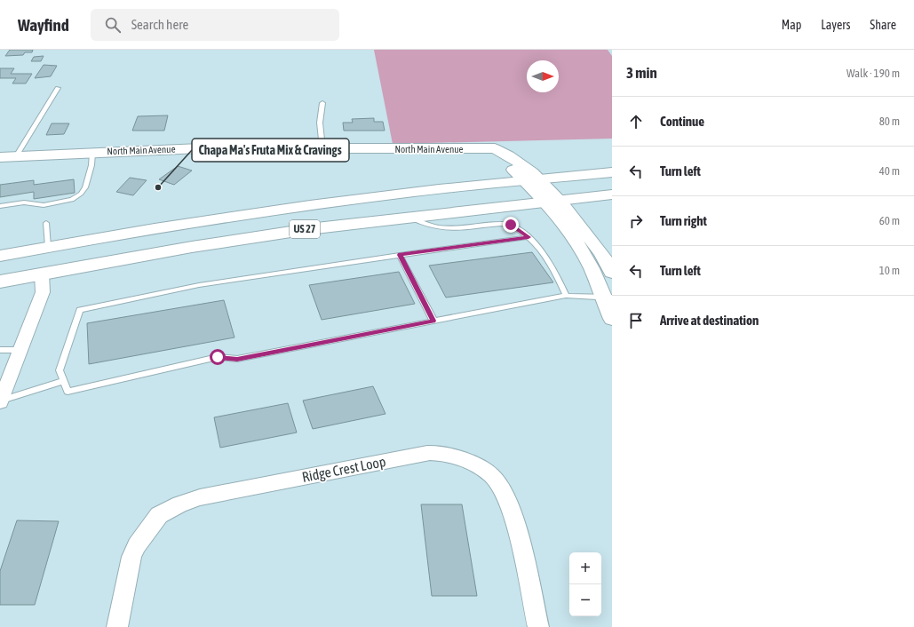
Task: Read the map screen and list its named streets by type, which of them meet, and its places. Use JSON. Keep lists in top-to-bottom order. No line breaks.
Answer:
{"streets":{"highway":["US 27"],"street":["North Main Avenue","Ridge Crest Loop"]},"crossings":[["North Main Avenue","US 27"]],"places":["Chapa Ma's Fruta Mix & Cravings"],"north":"right","page":{"header":"Wayfind","search":"Search here","nav":["Map","Layers","Share"],"heading":["3 min","Walk · 190 m"],"list":[["Continue","80 m"],["Turn left","40 m"],["Turn right","60 m"],["Turn left","10 m"],"Arrive at destination"],"map_buttons":["+","−"]}}
